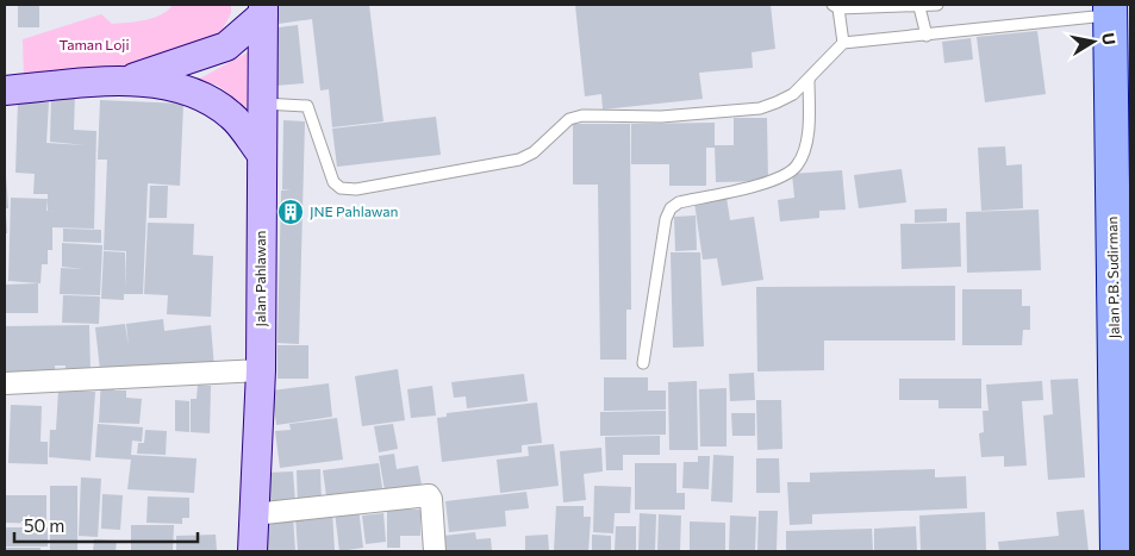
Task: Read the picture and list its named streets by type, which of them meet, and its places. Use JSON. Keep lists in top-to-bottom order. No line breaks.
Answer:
{"streets":{"main road":["Jalan P.B. Sudirman","Jalan Pahlawan"]},"parks":["Taman Loji"],"places":{"building":["JNE Pahlawan"]},"scale_bar":"50 m","north":"right"}
